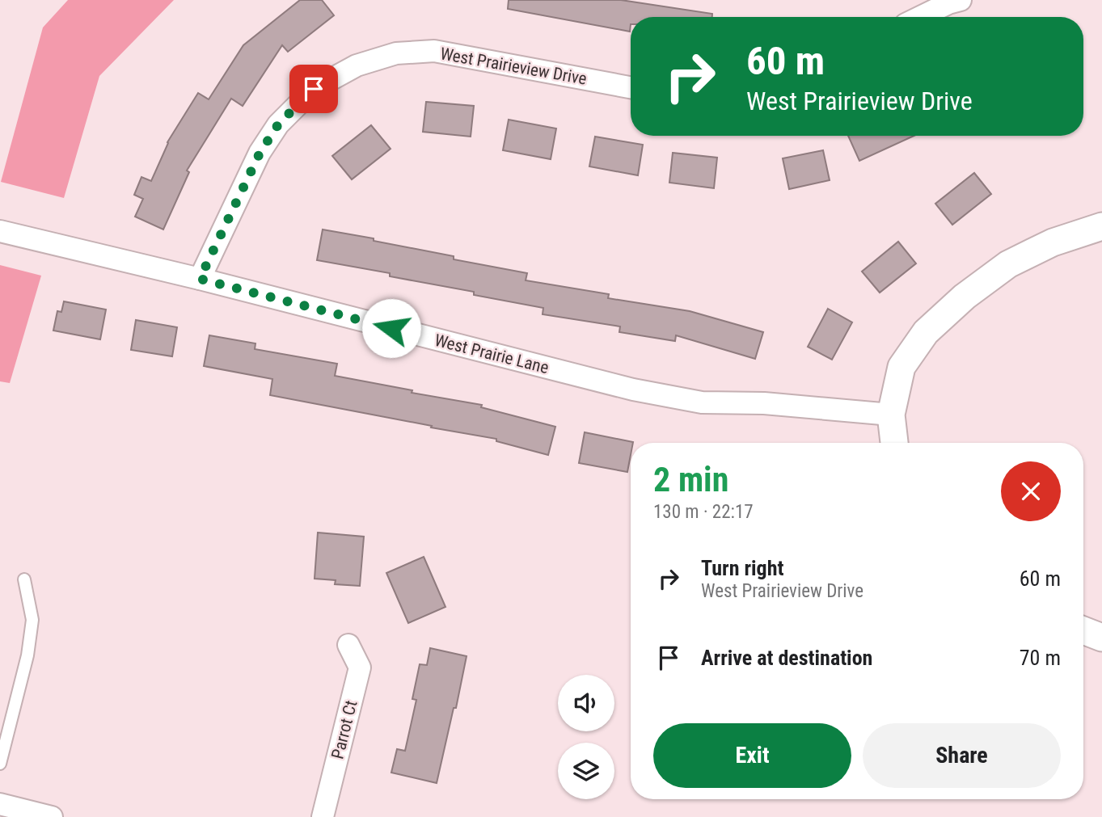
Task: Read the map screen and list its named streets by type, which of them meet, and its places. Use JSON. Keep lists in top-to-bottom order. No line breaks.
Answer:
{"streets":{"street":["West Prairieview Drive","West Prairie Lane","Parrot Ct"]},"crossings":[["West Prairieview Drive","West Prairie Lane"]],"page":{"turn":["60 m","West Prairieview Drive"],"heading":["2 min","130 m · 22:17"],"list":[{"name":"Turn right","note":"West Prairieview Drive","value":"60 m"},{"name":"Arrive at destination","value":"70 m"}],"buttons":["Exit","Share"]}}
